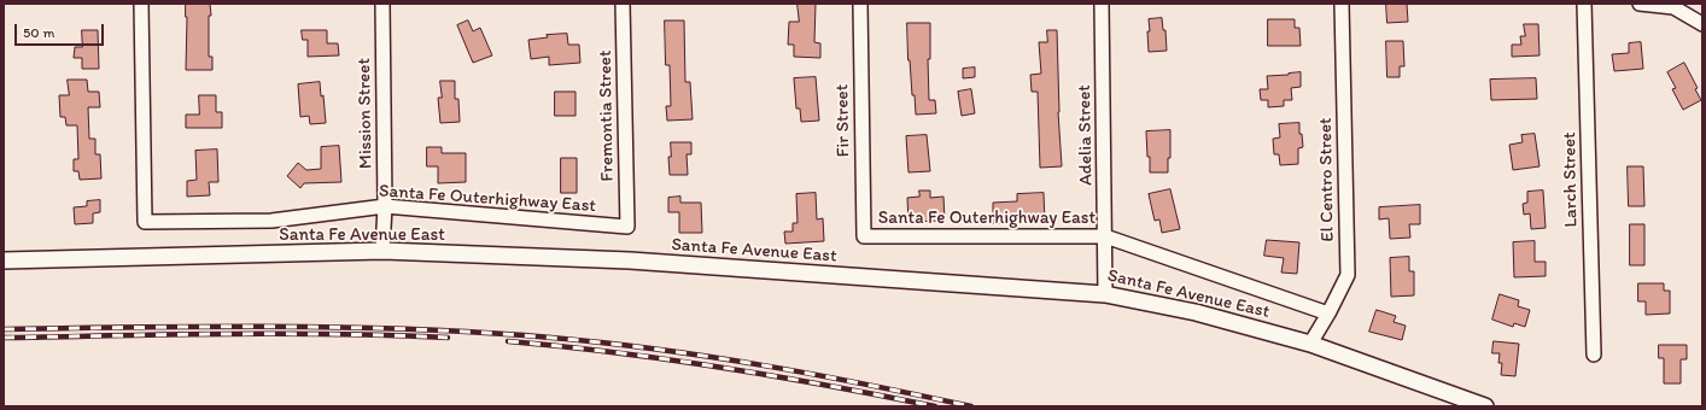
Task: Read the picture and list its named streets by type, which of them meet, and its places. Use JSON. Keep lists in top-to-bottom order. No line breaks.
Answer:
{"streets":{"street":["Mission Street","Fremontia Street","Fir Street","Adelia Street","El Centro Street","Larch Street","Santa Fe Outerhighway East","Santa Fe Avenue East"]},"crossings":[["Mission Street","Santa Fe Outerhighway East"],["Mission Street","Santa Fe Avenue East"],["Fremontia Street","Santa Fe Outerhighway East"],["Fir Street","Santa Fe Outerhighway East"],["Adelia Street","Santa Fe Outerhighway East"],["Adelia Street","Santa Fe Avenue East"],["El Centro Street","Santa Fe Outerhighway East"],["El Centro Street","Santa Fe Avenue East"]],"scale_bar":"50 m"}
